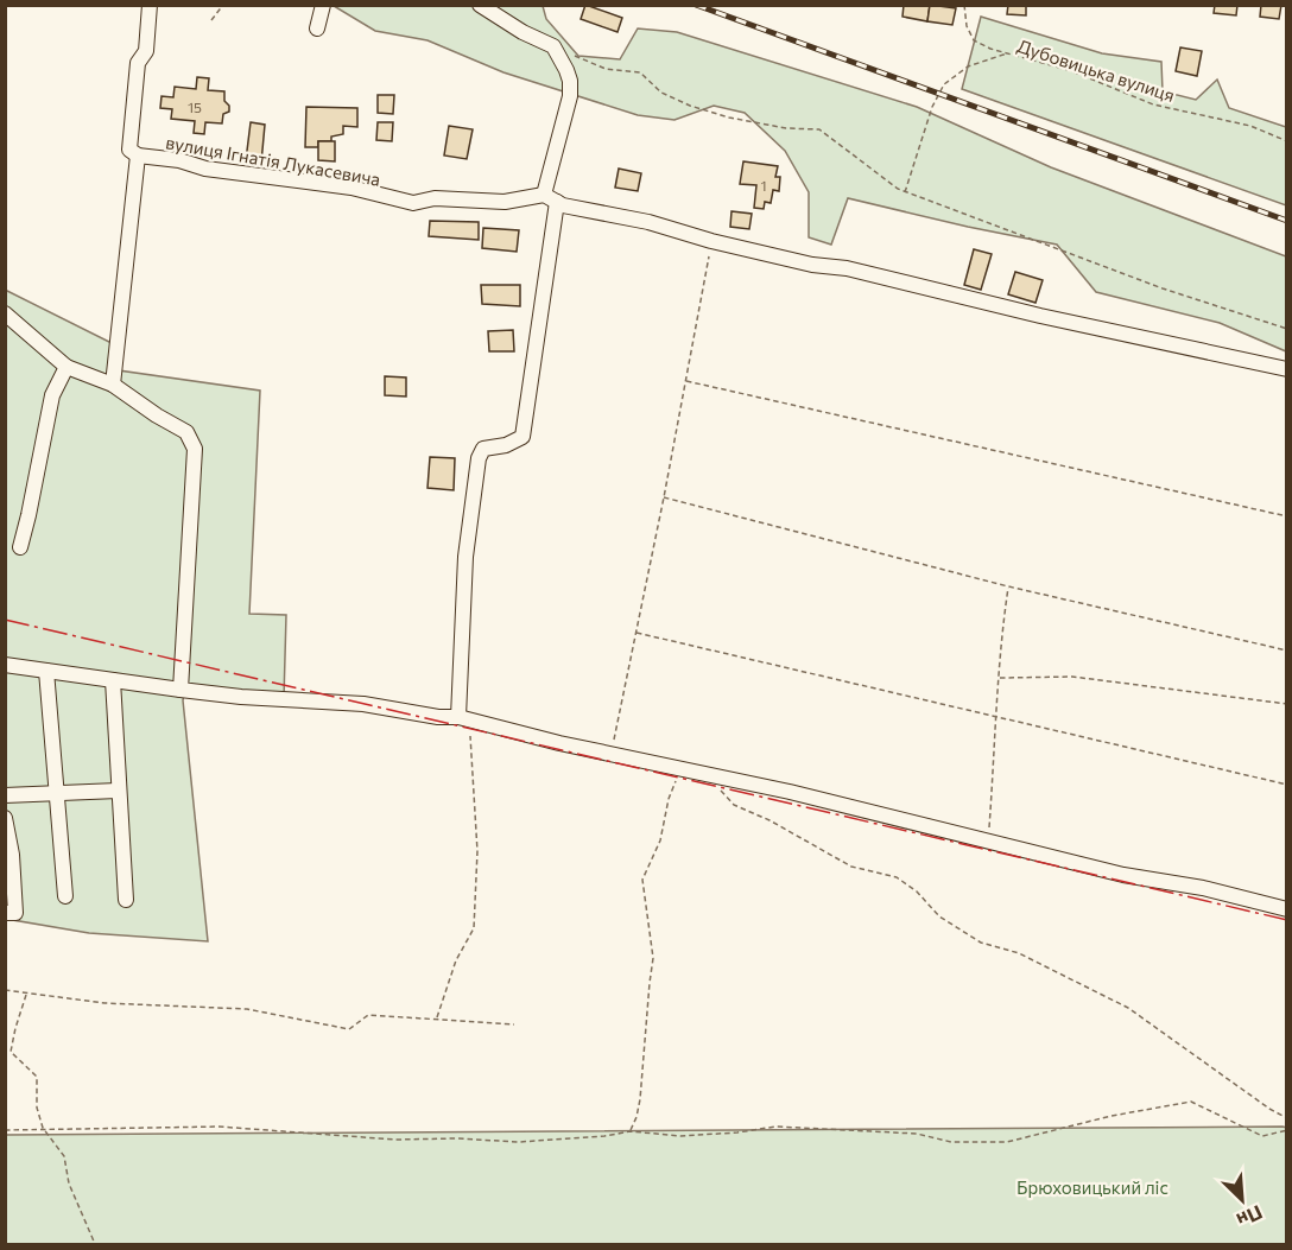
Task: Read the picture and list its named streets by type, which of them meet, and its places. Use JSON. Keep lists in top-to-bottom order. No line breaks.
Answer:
{"streets":{"street":["вулиця Ігнатія Лукасевича"],"path":["Дубовицька вулиця"]},"parks":["Брюховицький ліс"],"house_numbers":["15","1"],"north":"bottom right"}
